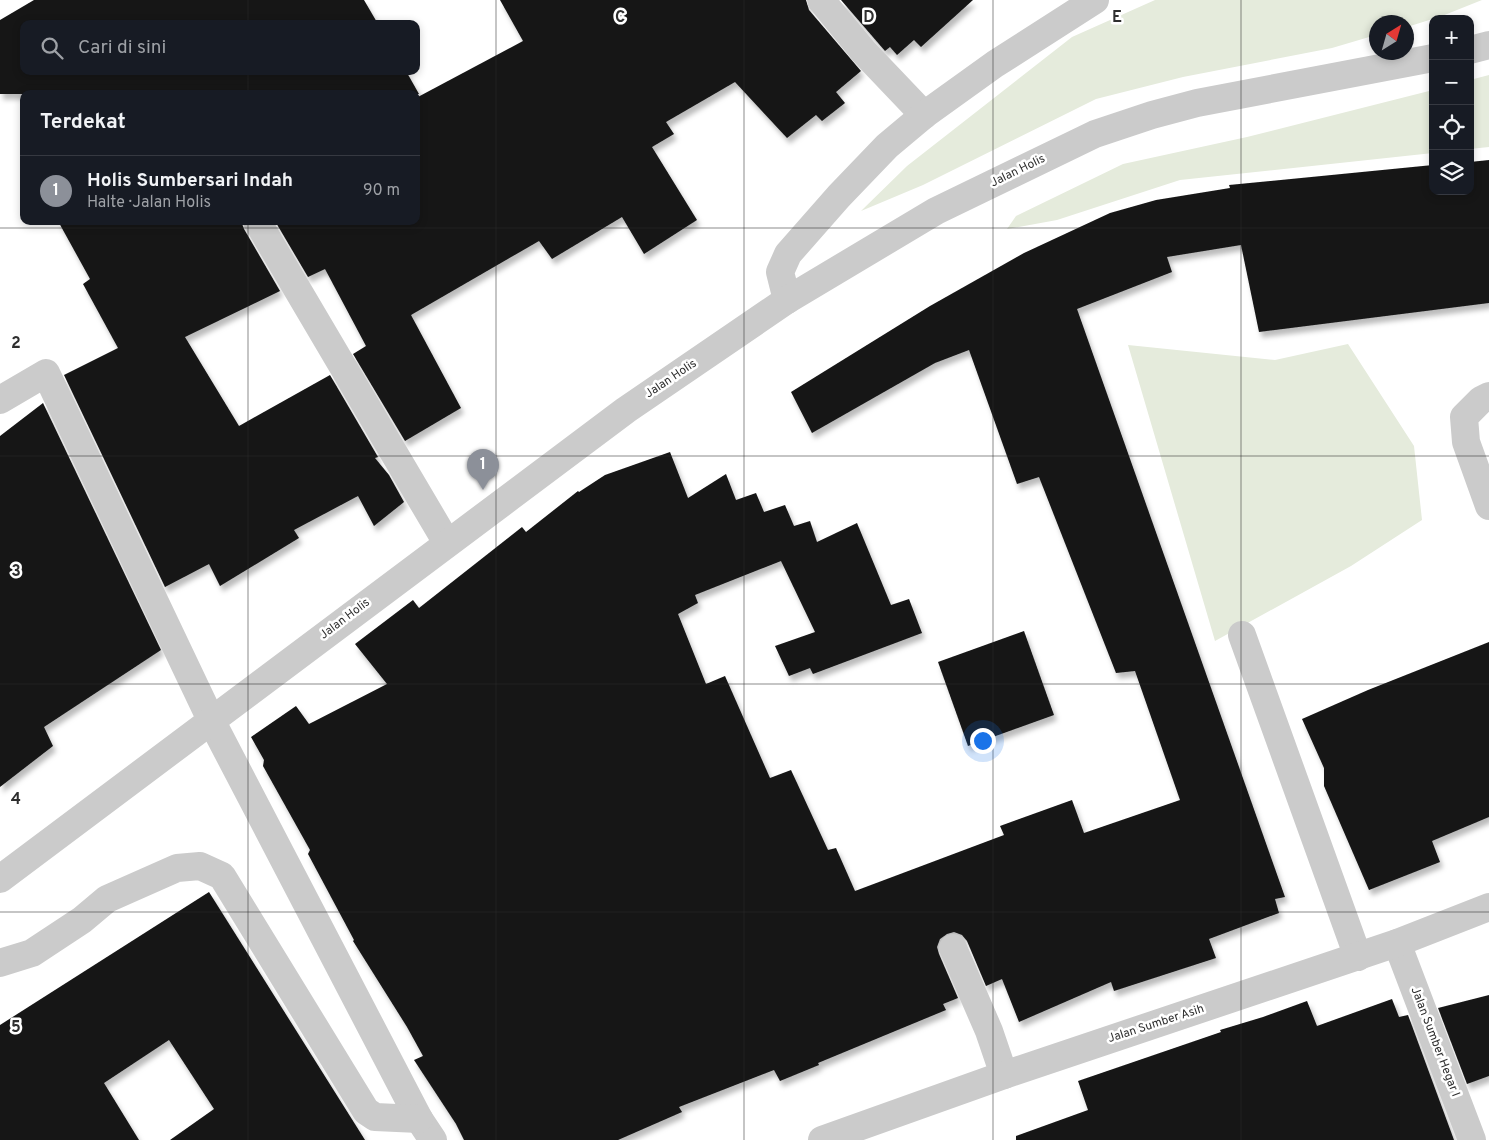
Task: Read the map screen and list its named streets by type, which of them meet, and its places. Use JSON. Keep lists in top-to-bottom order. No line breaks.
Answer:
{"streets":{"street":["Jalan Holis","Jalan Sumber Asih","Jalan Sumber Hegar I"]},"crossings":[["Jalan Sumber Asih","Jalan Sumber Hegar I"]],"north":"top right","page":{"map_buttons":["+","−"],"search":"Cari di sini","heading":"Terdekat","list":[{"mark":"1","name":"Holis Sumbersari Indah","note":"Halte · Jalan Holis","value":"90 m"}],"pins":"1"},"grid":{"columns":["C","D","E"],"rows":["2","3","4","5"]}}
